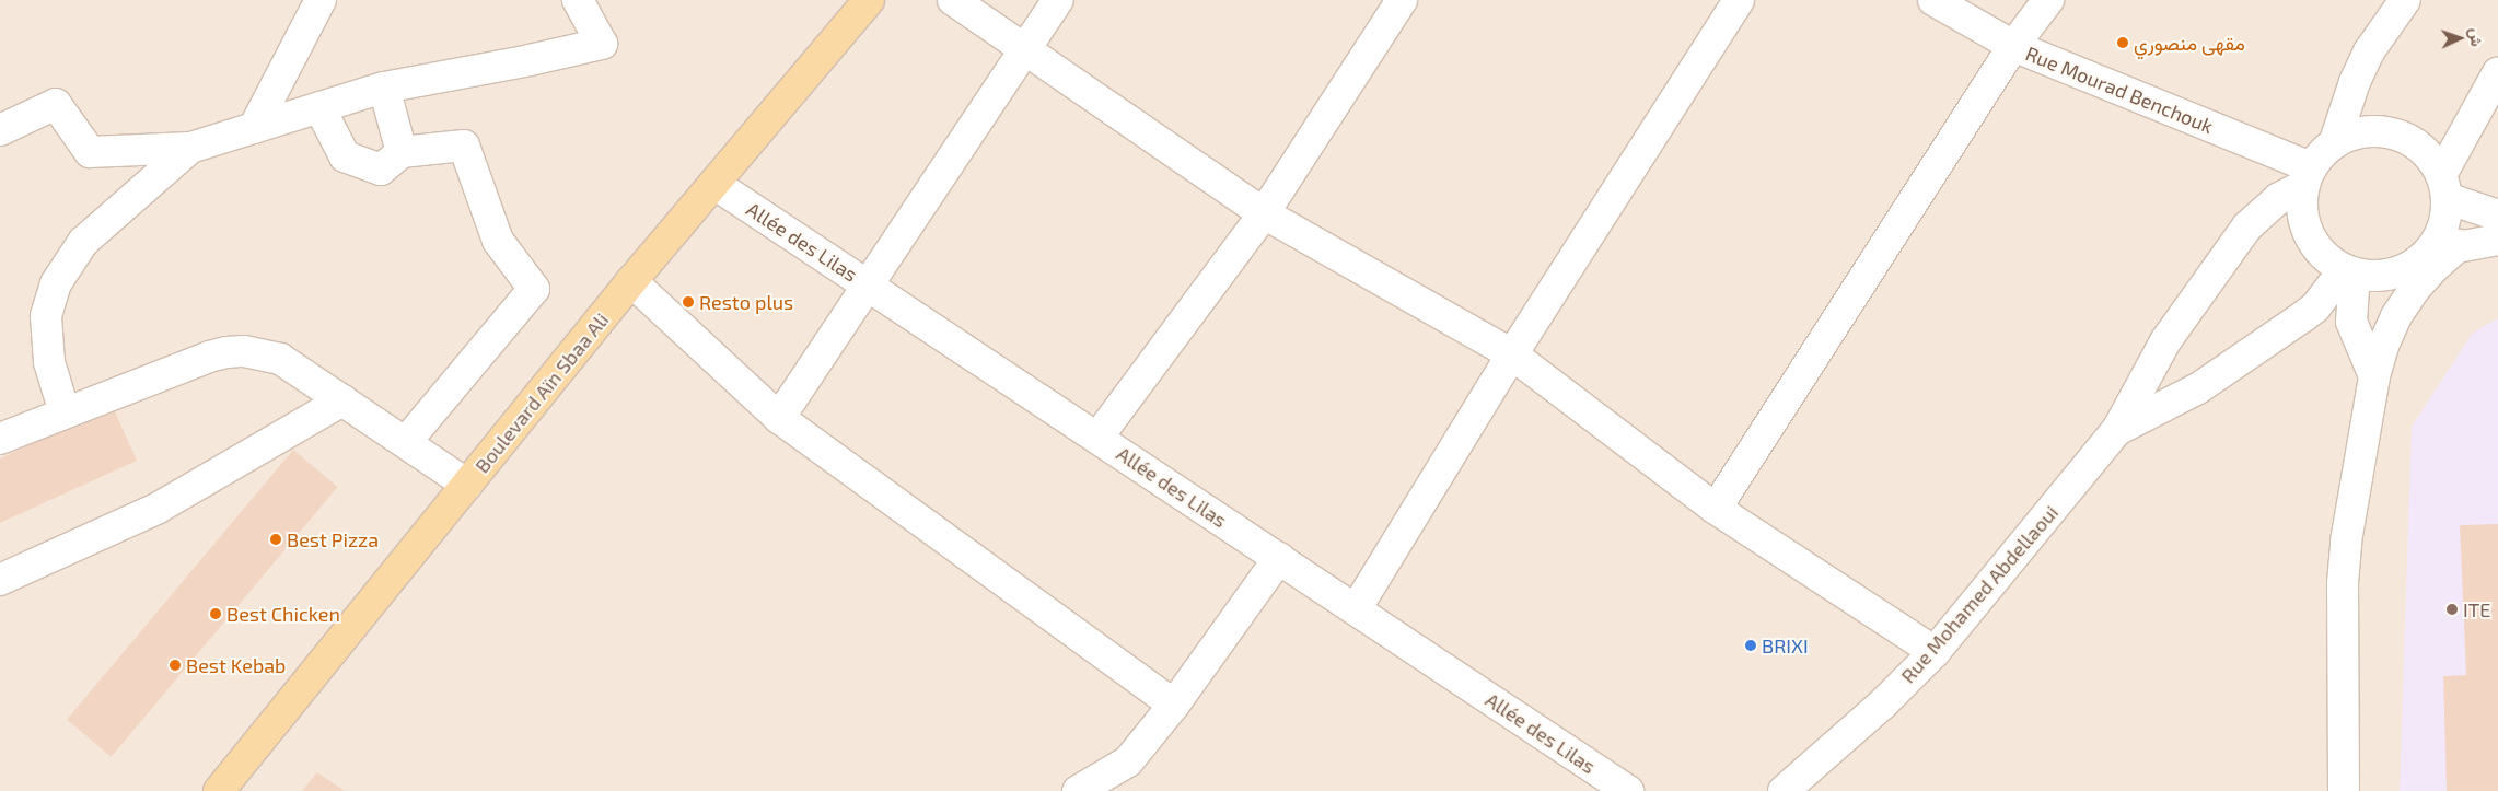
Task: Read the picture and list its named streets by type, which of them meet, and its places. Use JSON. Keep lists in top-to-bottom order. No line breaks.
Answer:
{"streets":{"main road":["Boulevard Aïn Sbaa Ali"],"street":["Rue Mourad Benchouk","Allée des Lilas","Rue Mohamed Abdellaoui"]},"crossings":[["Allée des Lilas","Boulevard Aïn Sbaa Ali"]],"places":["مقهى منصوري","Resto plus","Best Pizza","ITE","Best Chicken","BRIXI","Best Kebab"],"north":"right"}
